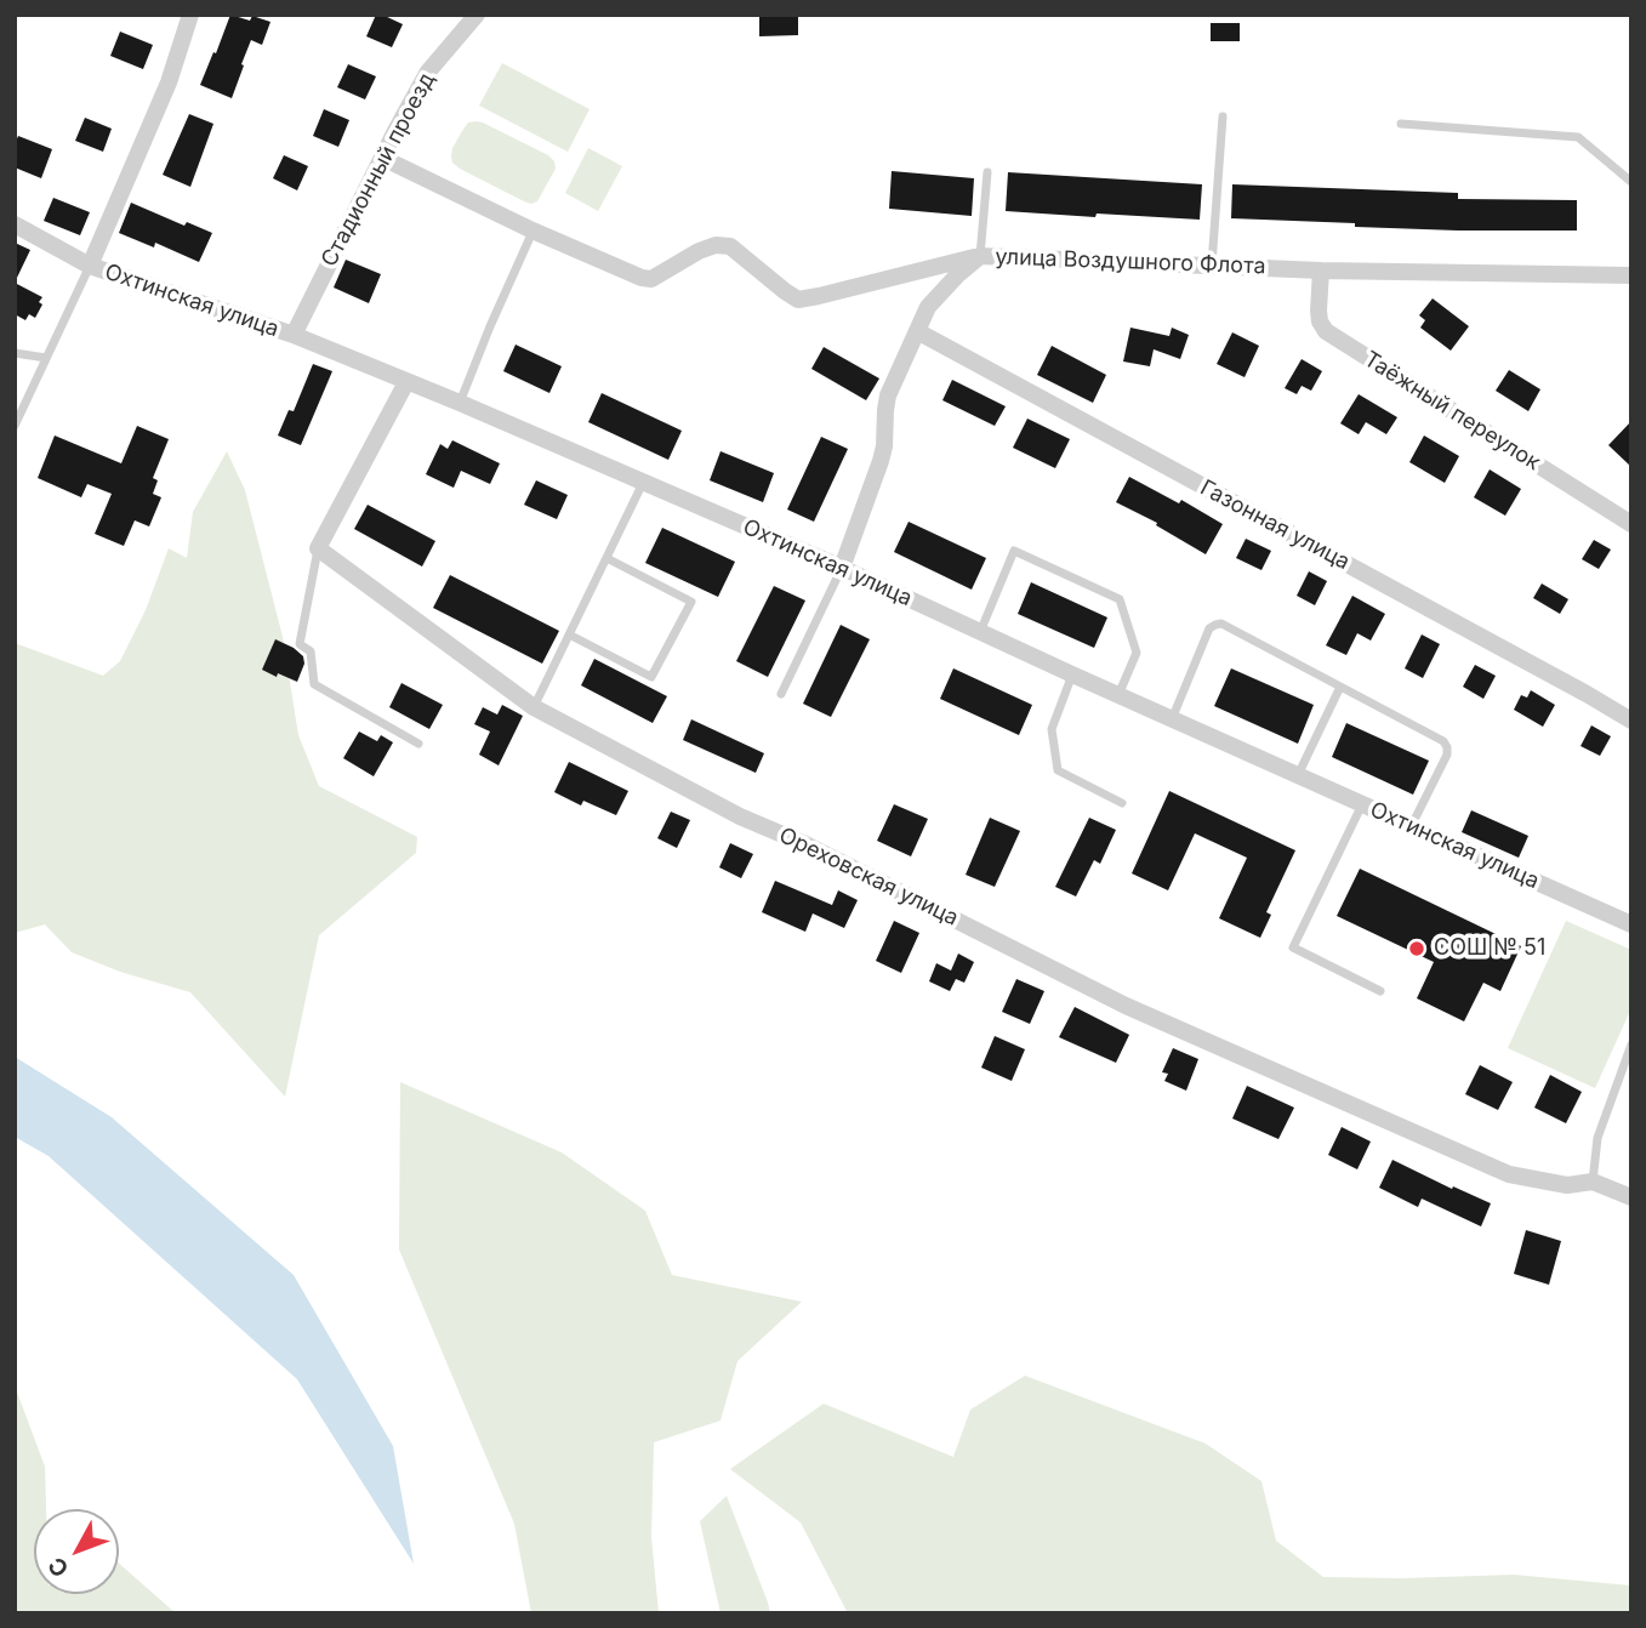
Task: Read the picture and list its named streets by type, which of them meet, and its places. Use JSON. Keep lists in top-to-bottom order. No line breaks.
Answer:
{"streets":{"street":["Стадионный проезд","улица Воздушного Флота","Охтинская улица","Таёжный переулок","Газонная улица","Ореховская улица"]},"crossings":[["Стадионный проезд","Охтинская улица"],["улица Воздушного Флота","Охтинская улица"],["улица Воздушного Флота","Таёжный переулок"],["улица Воздушного Флота","Газонная улица"]],"places":["СОШ № 51"],"north":"bottom left"}
